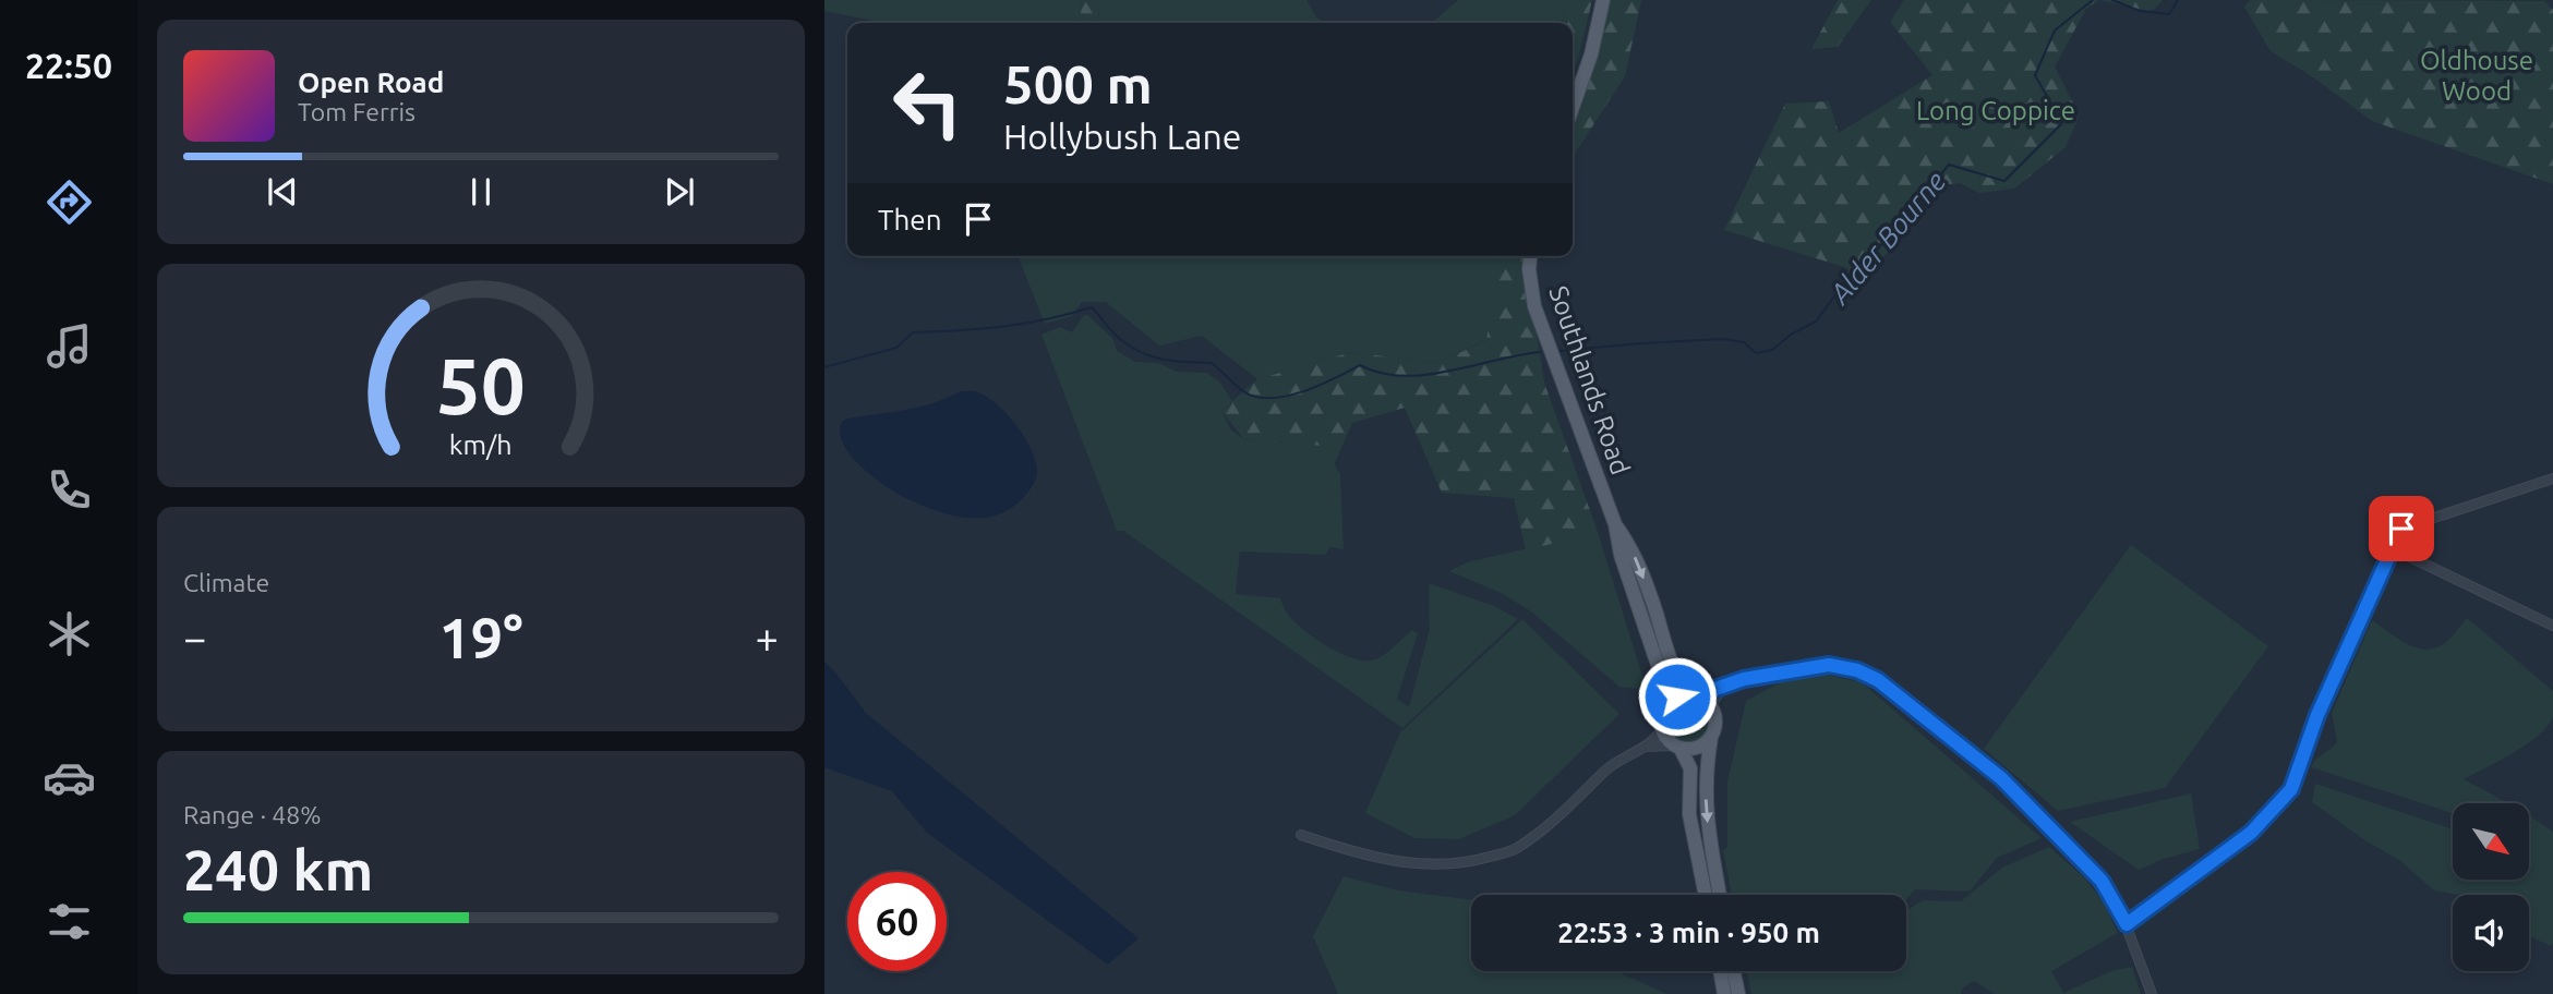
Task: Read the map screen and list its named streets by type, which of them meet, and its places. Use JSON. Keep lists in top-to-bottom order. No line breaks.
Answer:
{"streets":{"main road":["Southlands Road"]},"water":["Alder Bourne"],"parks":["Oldhouse Wood","Long Coppice"],"north":"bottom right","page":{"tabs":"22:50","turn":["500 m","Hollybush Lane"],"song":["Open Road","Tom Ferris"],"then":"Then","tile":["Climate",["Range · 48%","240 km"]],"heat":["−","19°","+"],"limit":"60","trip":"22:53 · 3 min · 950 m","gauge":["50","km/h"]}}
